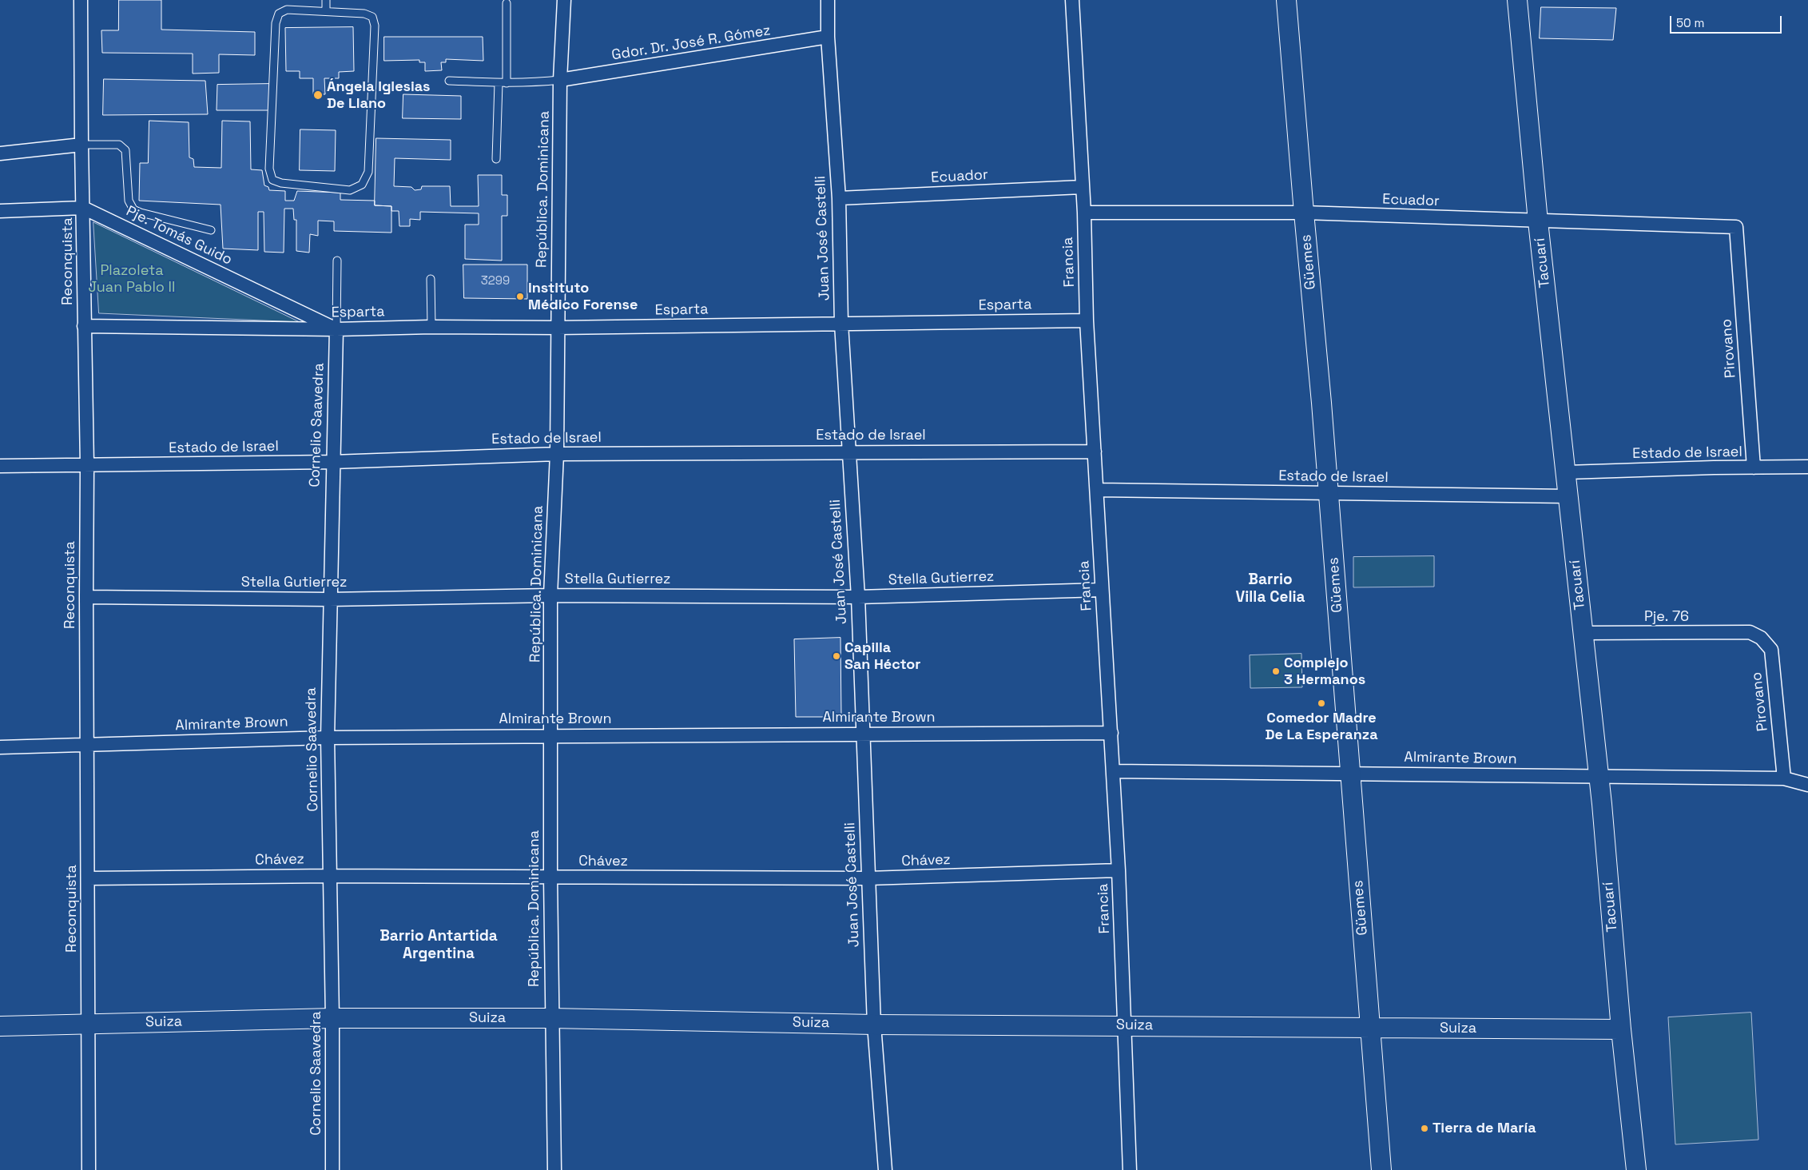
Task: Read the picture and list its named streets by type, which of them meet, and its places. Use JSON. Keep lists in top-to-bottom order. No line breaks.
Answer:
{"streets":{"street":["Gdor. Dr. José R. Gómez","Ecuador","República. Dominicana","Pje. Tomás Guido","Juan José Castelli","Reconquista","Francia","Güemes","Tacuarí","Esparta","Pirovano","Cornelio Saavedra","Estado de Israel","Stella Gutierrez","Pje. 76","Almirante Brown","Chávez","Suiza"]},"crossings":[["Gdor. Dr. José R. Gómez","República. Dominicana"],["Gdor. Dr. José R. Gómez","Juan José Castelli"],["Ecuador","Juan José Castelli"],["Ecuador","Francia"],["Ecuador","Güemes"],["Ecuador","Tacuarí"],["Ecuador","Pirovano"],["República. Dominicana","Esparta"],["República. Dominicana","Estado de Israel"],["República. Dominicana","Stella Gutierrez"],["República. Dominicana","Almirante Brown"],["República. Dominicana","Chávez"],["República. Dominicana","Suiza"],["Pje. Tomás Guido","Reconquista"],["Pje. Tomás Guido","Esparta"],["Pje. Tomás Guido","Cornelio Saavedra"],["Juan José Castelli","Esparta"],["Juan José Castelli","Estado de Israel"],["Juan José Castelli","Stella Gutierrez"],["Juan José Castelli","Almirante Brown"],["Juan José Castelli","Chávez"],["Juan José Castelli","Suiza"],["Reconquista","Esparta"],["Reconquista","Estado de Israel"],["Reconquista","Stella Gutierrez"],["Reconquista","Almirante Brown"],["Reconquista","Chávez"],["Reconquista","Suiza"],["Francia","Esparta"],["Francia","Estado de Israel"],["Francia","Stella Gutierrez"],["Francia","Almirante Brown"],["Francia","Chávez"],["Francia","Suiza"],["Güemes","Estado de Israel"],["Güemes","Almirante Brown"],["Güemes","Suiza"],["Tacuarí","Estado de Israel"],["Tacuarí","Pje. 76"],["Tacuarí","Almirante Brown"],["Tacuarí","Suiza"],["Esparta","Cornelio Saavedra"],["Pirovano","Estado de Israel"],["Pirovano","Pje. 76"],["Pirovano","Almirante Brown"],["Cornelio Saavedra","Estado de Israel"],["Cornelio Saavedra","Stella Gutierrez"],["Cornelio Saavedra","Almirante Brown"],["Cornelio Saavedra","Chávez"],["Cornelio Saavedra","Suiza"]],"districts":["Barrio Villa Celia","Barrio Antartida Argentina"],"parks":["Plazoleta Juan Pablo II"],"places":["Ángela Iglesias De Llano","Instituto Médico Forense","Capilla San Héctor","Complejo 3 Hermanos","Comedor Madre De La Esperanza","Tierra de María"],"house_numbers":["3299"],"scale_bar":"50 m"}
